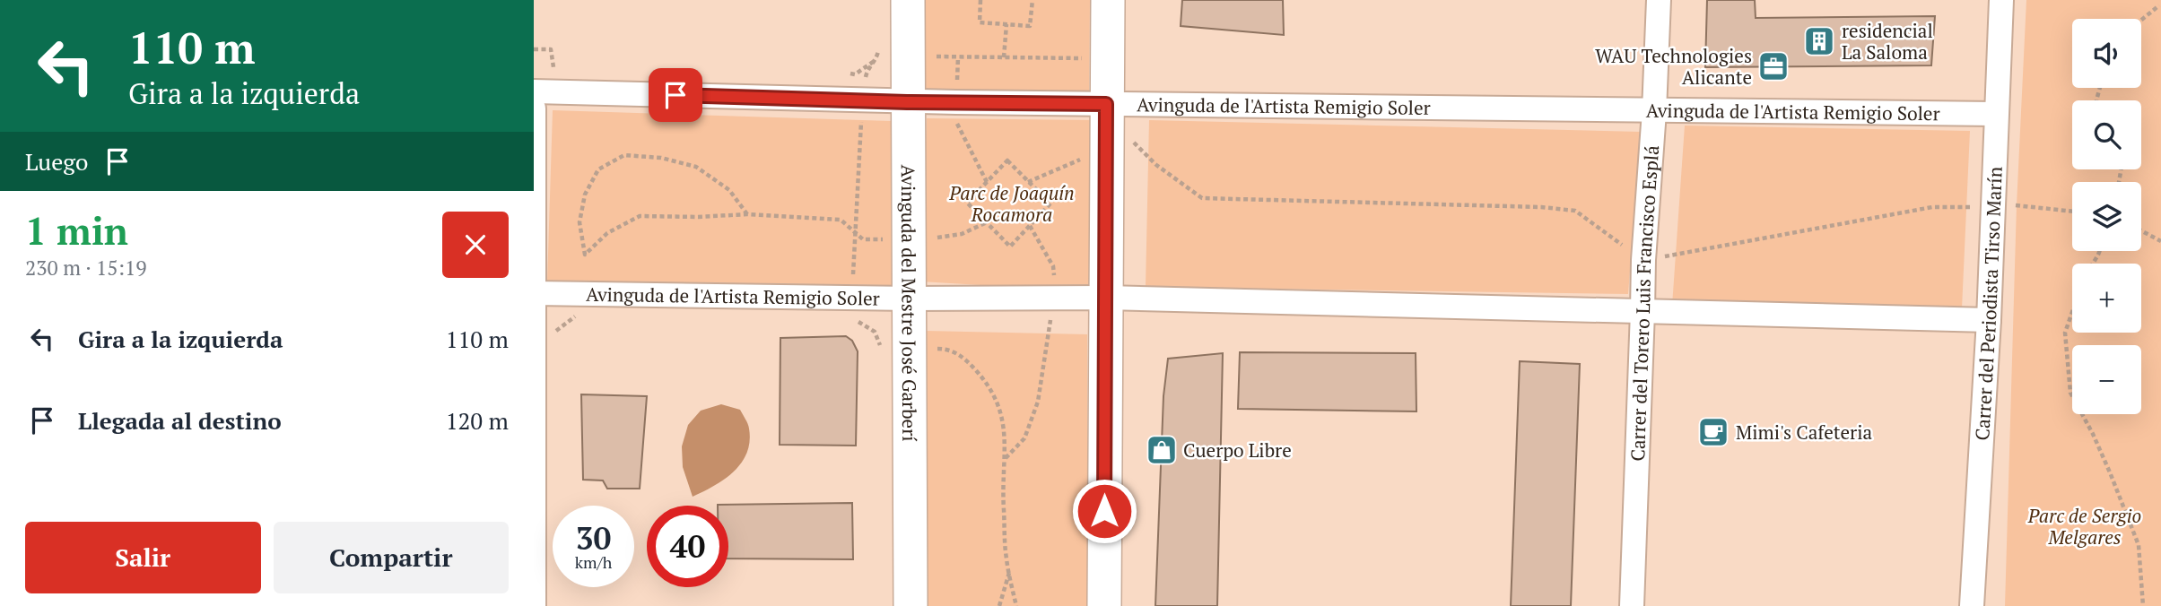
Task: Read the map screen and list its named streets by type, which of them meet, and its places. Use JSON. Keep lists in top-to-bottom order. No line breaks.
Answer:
{"streets":{"street":["Avinguda de l'Artista Remigio Soler","Avinguda del Mestre José Garberí","Carrer del Torero Luis Francisco Esplá","Carrer del Periodista Tirso Marín"]},"crossings":[["Avinguda de l'Artista Remigio Soler","Avinguda del Mestre José Garberí"],["Avinguda de l'Artista Remigio Soler","Carrer del Torero Luis Francisco Esplá"],["Avinguda de l'Artista Remigio Soler","Carrer del Periodista Tirso Marín"]],"parks":["Parc de Joaquín Rocamora","Parc de Sergio Melgares"],"places":{"building":["residencial La Saloma"],"office":["WAU Technologies Alicante"],"cafe":["Mimi's Cafeteria"],"shop":["Cuerpo Libre"]},"page":{"turn":["110 m","Gira a la izquierda"],"map_buttons":["+","−"],"then":"Luego","heading":["1 min","230 m · 15:19"],"list":[{"name":"Gira a la izquierda","value":"110 m"},{"name":"Llegada al destino","value":"120 m"}],"speed":"30 km/h","limit":"40","buttons":["Salir","Compartir"]}}
